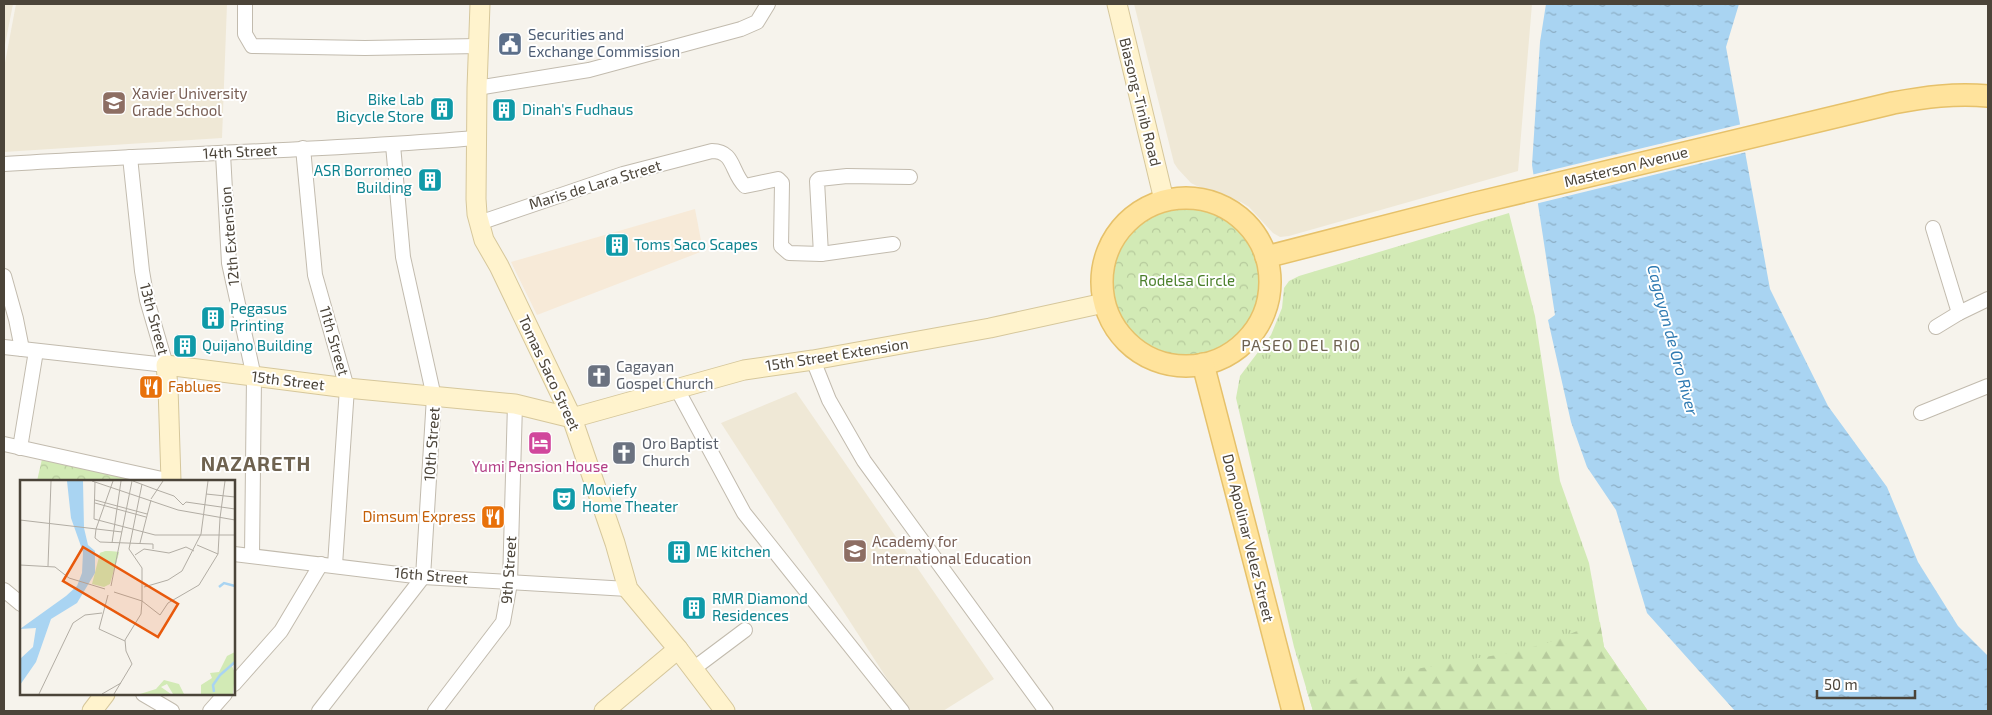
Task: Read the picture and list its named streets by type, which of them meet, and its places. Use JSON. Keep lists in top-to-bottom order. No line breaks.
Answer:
{"streets":{"main road":["Masterson Avenue","Don Apolinar Velez Street"],"street":["Biasong-Tinib Road","14th Street","Maris de Lara Street","12th Extension","13th Street","11th Street","15th Street Extension","Tomas Saco Street","15th Street","10th Street","9th Street","16th Street"]},"crossings":[["Biasong-Tinib Road","Masterson Avenue"],["Biasong-Tinib Road","15th Street Extension"],["Biasong-Tinib Road","Don Apolinar Velez Street"],["14th Street","12th Extension"],["14th Street","13th Street"],["14th Street","11th Street"],["14th Street","Tomas Saco Street"],["14th Street","10th Street"],["Masterson Avenue","15th Street Extension"],["Masterson Avenue","Don Apolinar Velez Street"],["Maris de Lara Street","Tomas Saco Street"],["12th Extension","15th Street"],["12th Extension","16th Street"],["13th Street","15th Street"],["11th Street","15th Street"],["11th Street","16th Street"],["15th Street Extension","Tomas Saco Street"],["15th Street Extension","15th Street"],["15th Street Extension","Don Apolinar Velez Street"],["Tomas Saco Street","15th Street"],["Tomas Saco Street","16th Street"],["15th Street","10th Street"],["15th Street","9th Street"],["10th Street","16th Street"],["9th Street","16th Street"]],"districts":["PASEO DEL RIO","NAZARETH"],"water":["Cagayan de Oro River"],"parks":["Rodelsa Circle"],"places":{"public building":["Securities and Exchange Commission"],"school or university":["Xavier University Grade School","Academy for International Education"],"building":["Bike Lab Bicycle Store","Dinah's Fudhaus","ASR Borromeo Building","Toms Saco Scapes","Pegasus Printing","Quijano Building","ME kitchen","RMR Diamond Residences"],"church":["Cagayan Gospel Church","Oro Baptist Church"],"restaurant":["Fablues","Dimsum Express"],"hotel":["Yumi Pension House"],"theatre":["Moviefy Home Theater"]},"scale_bar":"50 m"}
